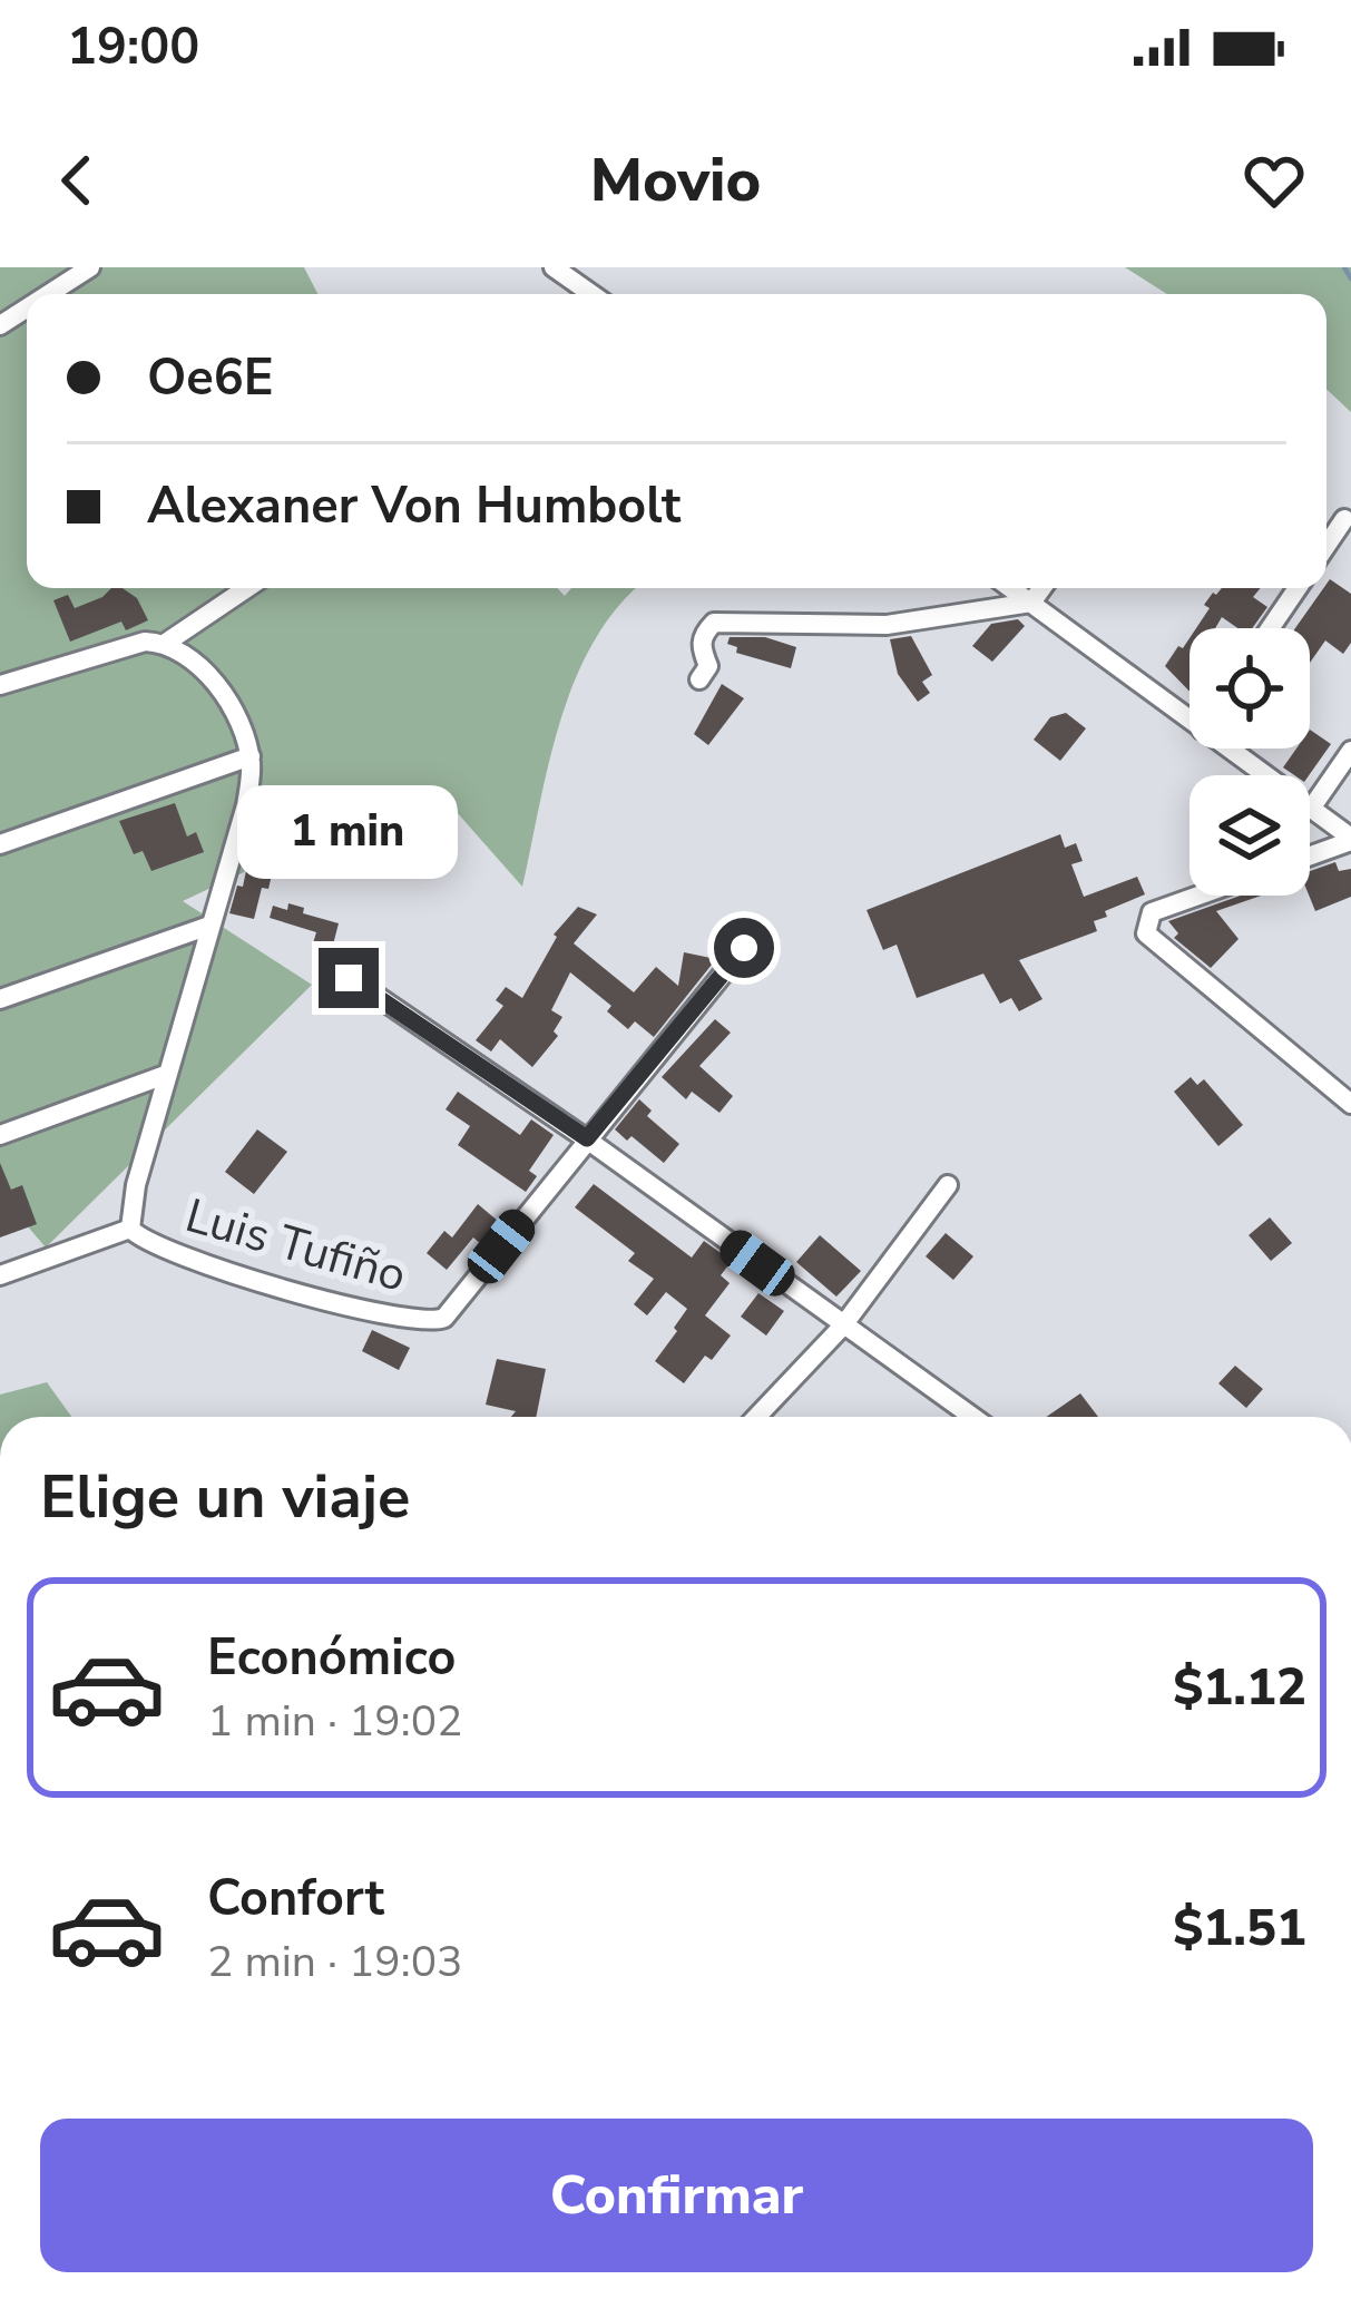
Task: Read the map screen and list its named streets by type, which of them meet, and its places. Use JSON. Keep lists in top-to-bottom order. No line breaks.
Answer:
{"streets":{"street":["Luis Tufiño"]},"page":{"status":"19:00","header":"Movio","banner":["Oe6E","Alexaner Von Humbolt"],"bubble":"1 min","heading":"Elige un viaje","list":[{"name":"Económico","note":"1 min · 19:02","value":"$1.12"},{"name":"Confort","note":"2 min · 19:03","value":"$1.51"}],"buttons":"Confirmar"}}
